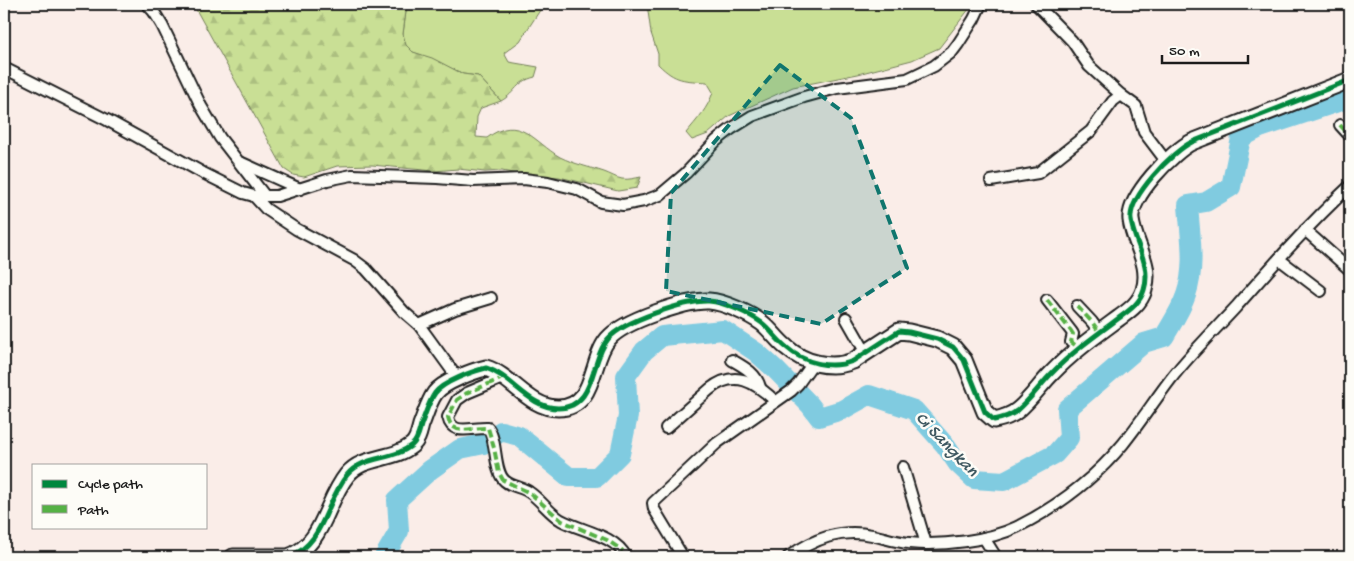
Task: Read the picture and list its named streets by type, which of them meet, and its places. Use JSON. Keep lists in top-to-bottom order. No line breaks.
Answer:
{"water":["Ci Sangkan"],"legend":["Cycle path","Path"],"scale_bar":"50 m"}
